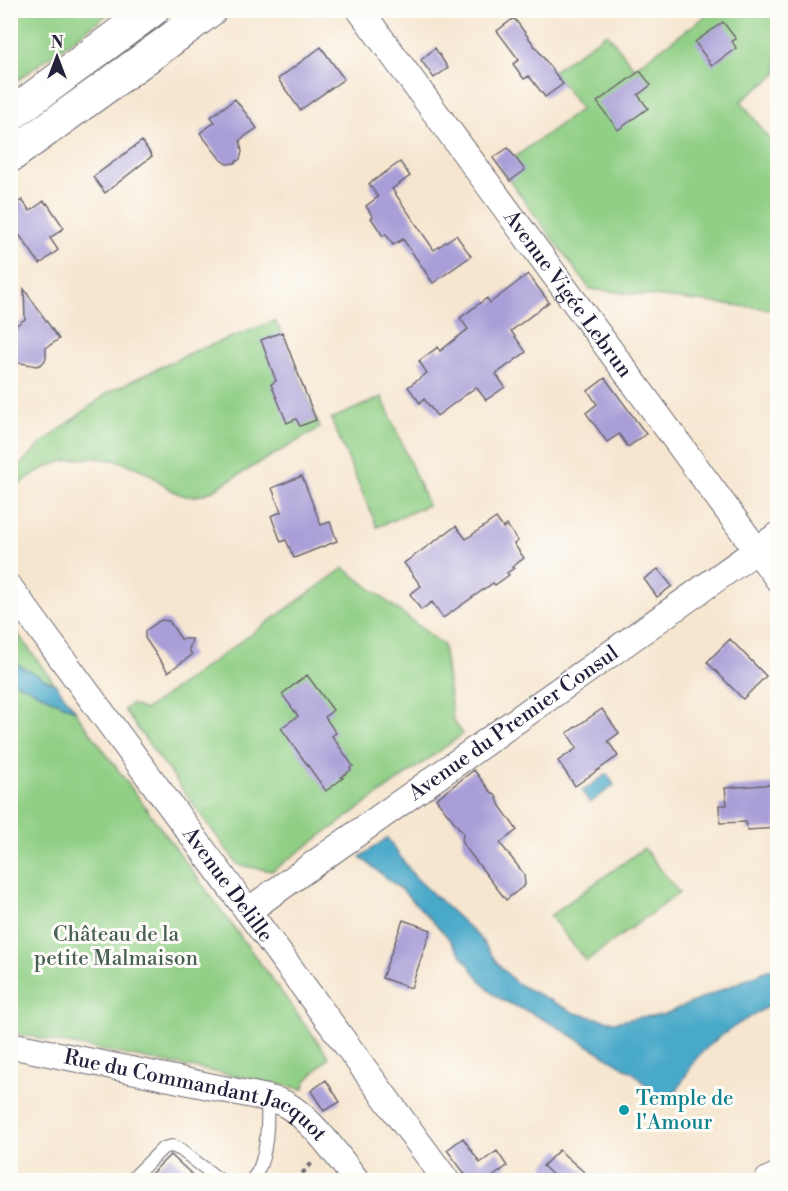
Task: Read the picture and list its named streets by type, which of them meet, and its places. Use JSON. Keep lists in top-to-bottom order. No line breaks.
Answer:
{"streets":{"street":["Avenue Vigée Lebrun","Avenue du Premier Consul","Avenue Delille","Rue du Commandant Jacquot"]},"crossings":[["Avenue Vigée Lebrun","Avenue du Premier Consul"],["Avenue du Premier Consul","Avenue Delille"]],"parks":["Château de la petite Malmaison"],"places":["Temple de l'Amour"],"north":"top"}
